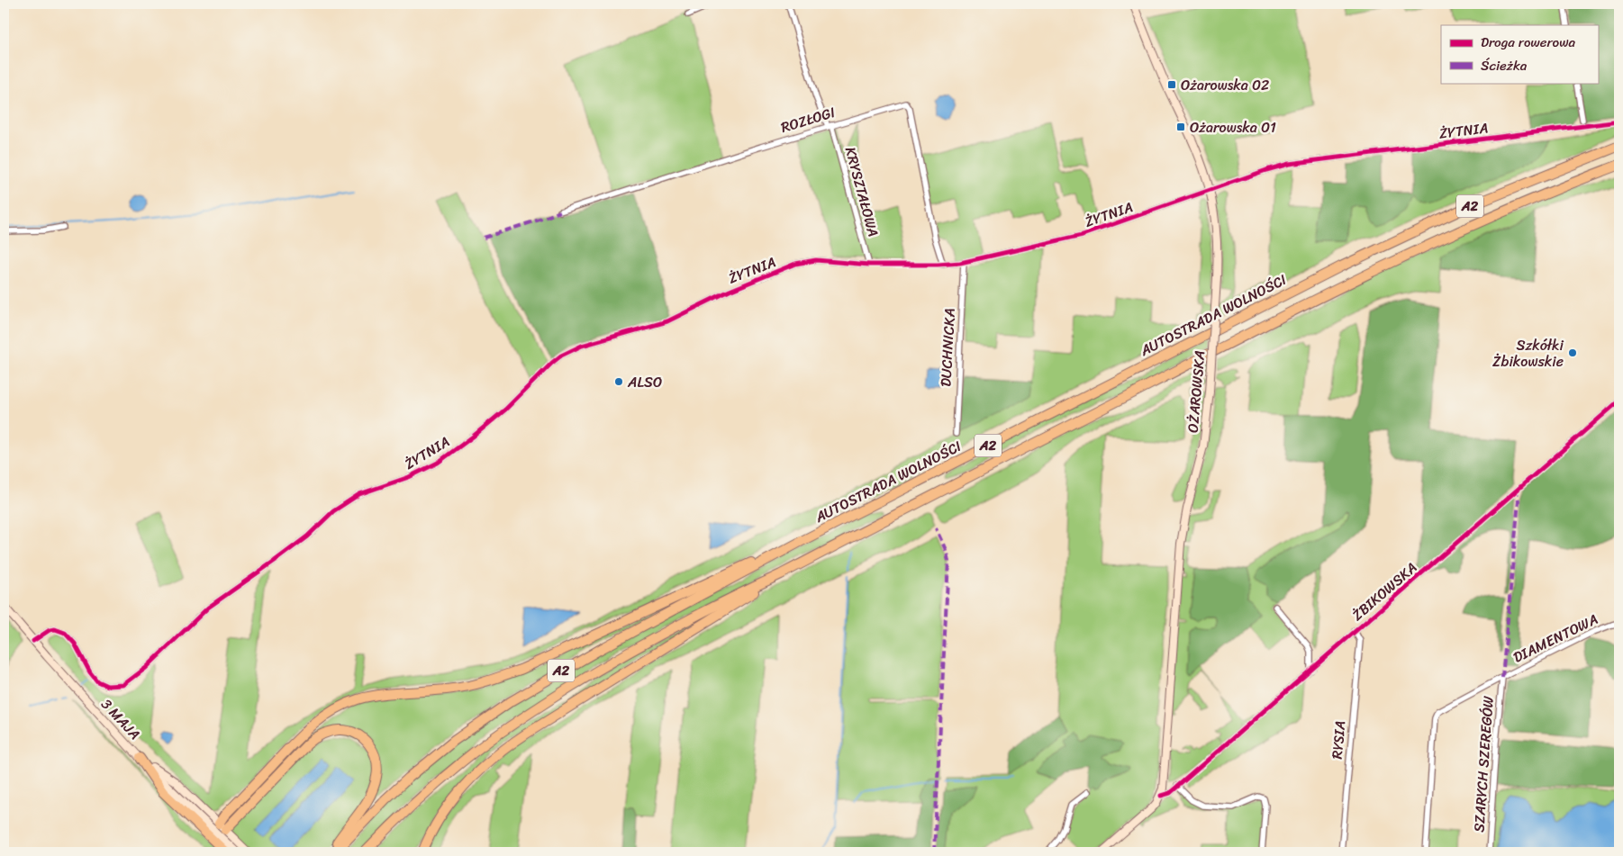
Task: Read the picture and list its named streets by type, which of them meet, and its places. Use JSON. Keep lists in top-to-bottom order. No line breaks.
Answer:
{"streets":{"highway":["A2","AUTOSTRADA WOLNOŚCI"],"main road":["OŻAROWSKA","ŻBIKOWSKA","3 MAJA"],"street":["ROZŁOGI","ŻYTNIA","KRYSZTAŁOWA","DUCHNICKA","DIAMENTOWA","RYSIA","SZARYCH SZEREGÓW"]},"crossings":[["ROZŁOGI","ŻYTNIA"],["ROZŁOGI","KRYSZTAŁOWA"],["ŻYTNIA","KRYSZTAŁOWA"],["ŻYTNIA","DUCHNICKA"],["ŻYTNIA","OŻAROWSKA"],["ŻYTNIA","3 MAJA"],["OŻAROWSKA","ŻBIKOWSKA"],["ŻBIKOWSKA","RYSIA"],["DIAMENTOWA","SZARYCH SZEREGÓW"]],"places":{"transit":["Ożarowska 02","Ożarowska 01"],"other":["Szkółki Żbikowskie","ALSO"]},"legend":["Droga rowerowa","Ścieżka"]}
